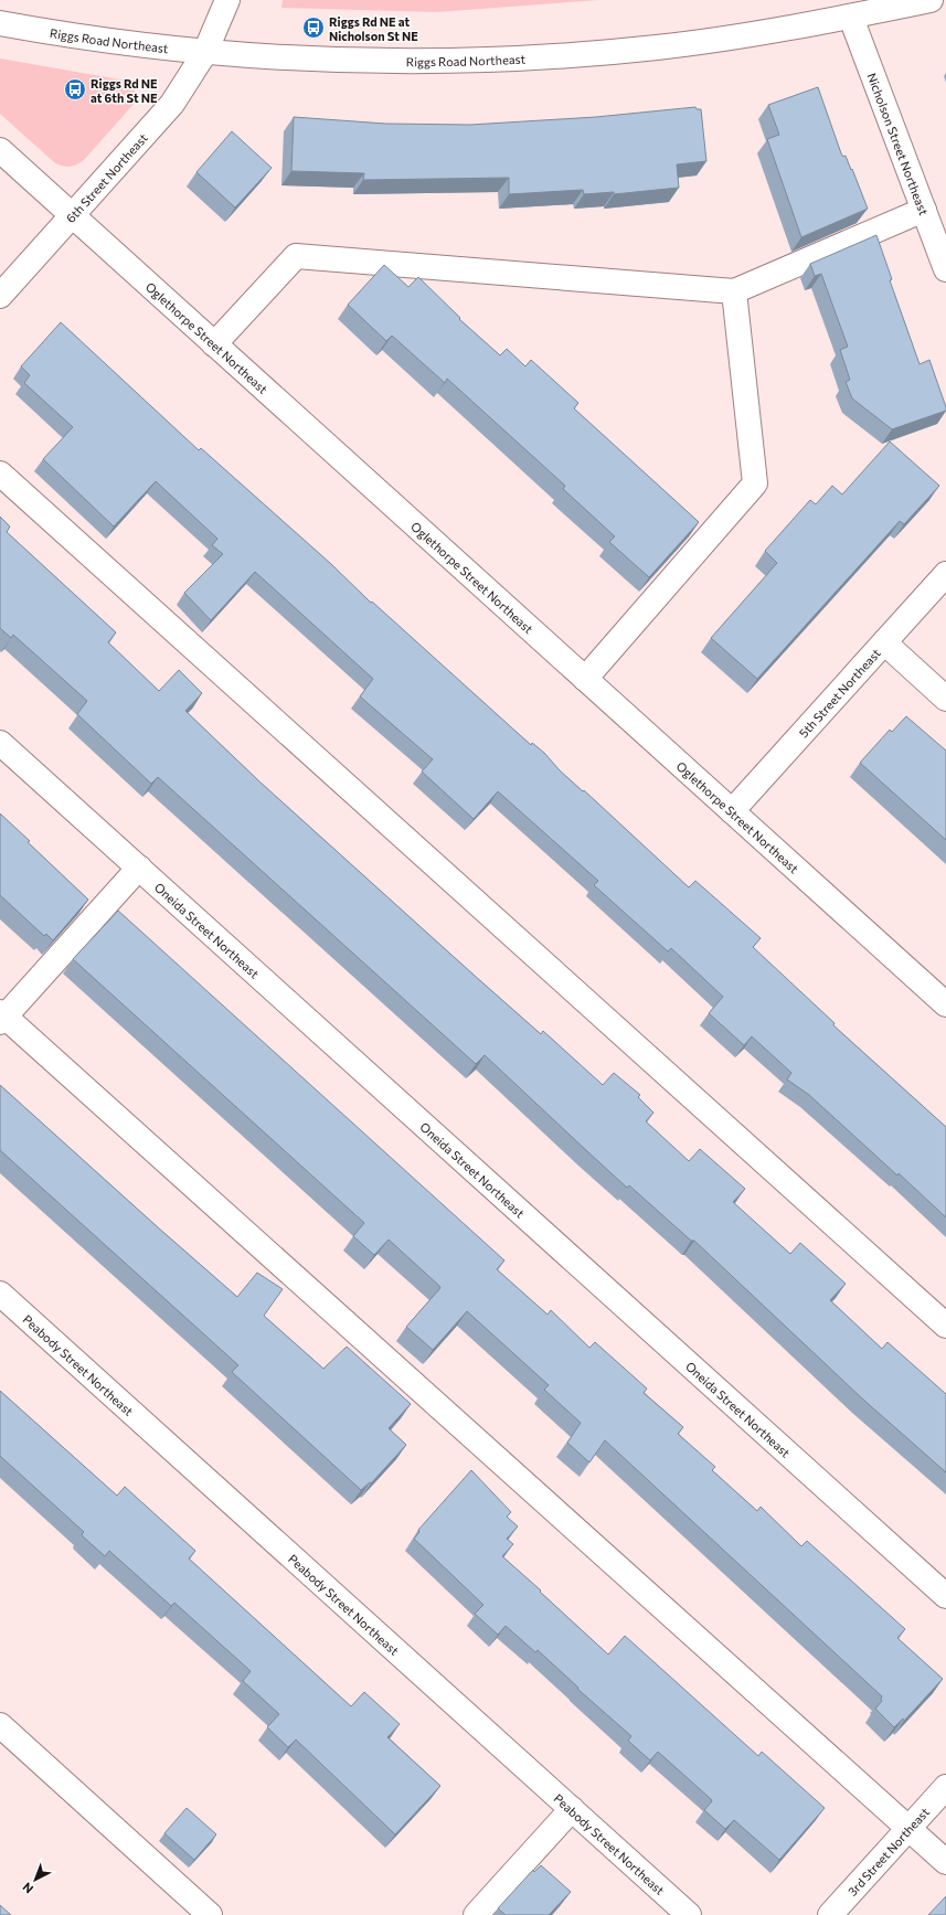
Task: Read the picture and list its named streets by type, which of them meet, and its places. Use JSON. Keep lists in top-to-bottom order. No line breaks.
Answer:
{"streets":{"street":["Riggs Road Northeast","Nicholson Street Northeast","6th Street Northeast","Oglethorpe Street Northeast","5th Street Northeast","Oneida Street Northeast","Peabody Street Northeast","3rd Street Northeast"]},"crossings":[["Riggs Road Northeast","Nicholson Street Northeast"],["Riggs Road Northeast","6th Street Northeast"],["6th Street Northeast","Oglethorpe Street Northeast"],["Oglethorpe Street Northeast","5th Street Northeast"]],"places":{"bus stop":["Riggs Rd NE at Nicholson St NE","Riggs Rd NE at 6th St NE"]},"north":"bottom left"}
